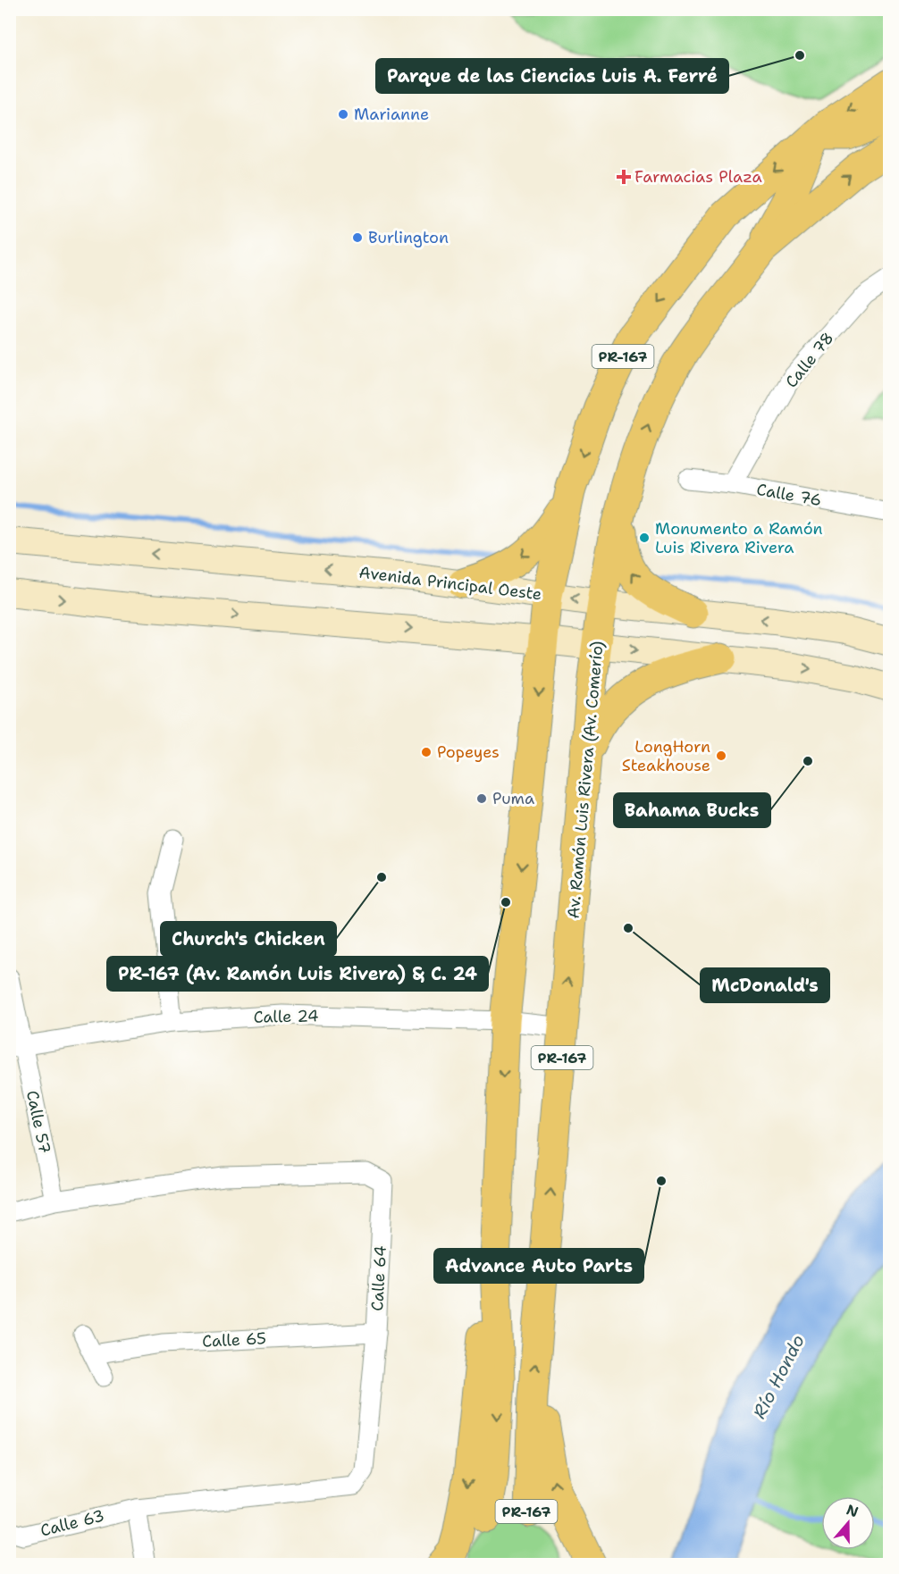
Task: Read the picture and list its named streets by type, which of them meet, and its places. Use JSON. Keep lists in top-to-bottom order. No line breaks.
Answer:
{"streets":{"main road":["PR-167","Avenida Principal Oeste","Av. Ramón Luis Rivera (Av. Comerío)"],"street":["Calle 78","Calle 76","Calle 24","Calle 57","Calle 64","Calle 65","Calle 63"]},"crossings":[["PR-167","Avenida Principal Oeste"],["PR-167","Av. Ramón Luis Rivera (Av. Comerío)"],["PR-167","Calle 24"],["Calle 78","Calle 76"],["Avenida Principal Oeste","Av. Ramón Luis Rivera (Av. Comerío)"],["Av. Ramón Luis Rivera (Av. Comerío)","Calle 24"],["Calle 24","Calle 57"],["Calle 57","Calle 64"],["Calle 64","Calle 65"],["Calle 64","Calle 63"]],"water":["Río Hondo"],"places":{"other":["Parque de las Ciencias Luis A. Ferré","Marianne","Burlington","Monumento a Ramón Luis Rivera Rivera","Popeyes","LongHorn Steakhouse","Bahama Bucks","Puma","Church's Chicken","PR-167 (Av. Ramón Luis Rivera) & C. 24","McDonald's","Advance Auto Parts"],"health":["Farmacias Plaza"]},"north":"top"}
